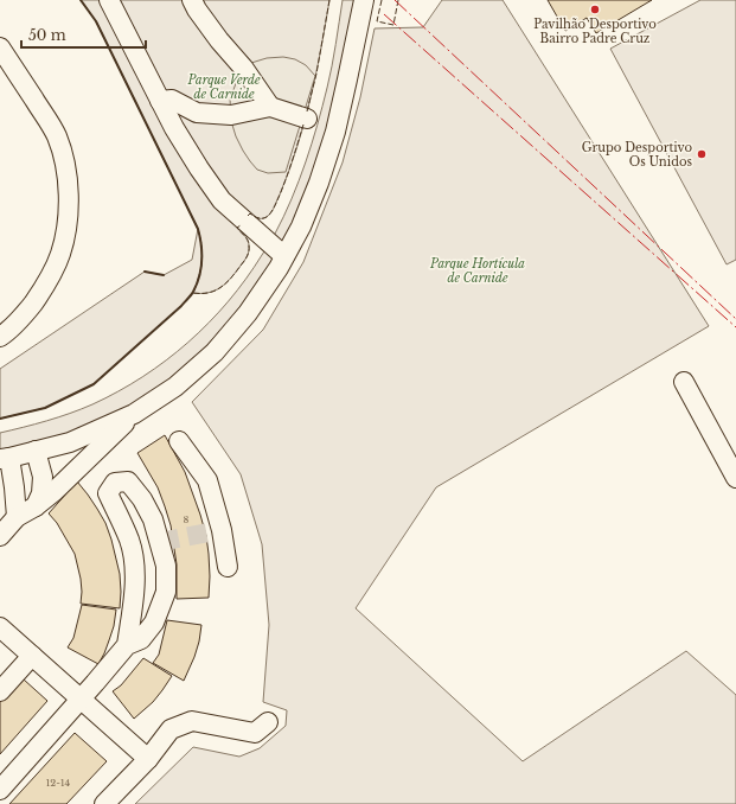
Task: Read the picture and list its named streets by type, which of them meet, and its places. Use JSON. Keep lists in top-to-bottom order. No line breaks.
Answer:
{"parks":["Parque Verde de Carnide","Parque Hortícula de Carnide"],"places":["Pavilhão Desportivo Bairro Padre Cruz","Grupo Desportivo Os Unidos"],"house_numbers":["8","12-14"],"scale_bar":"50 m"}
